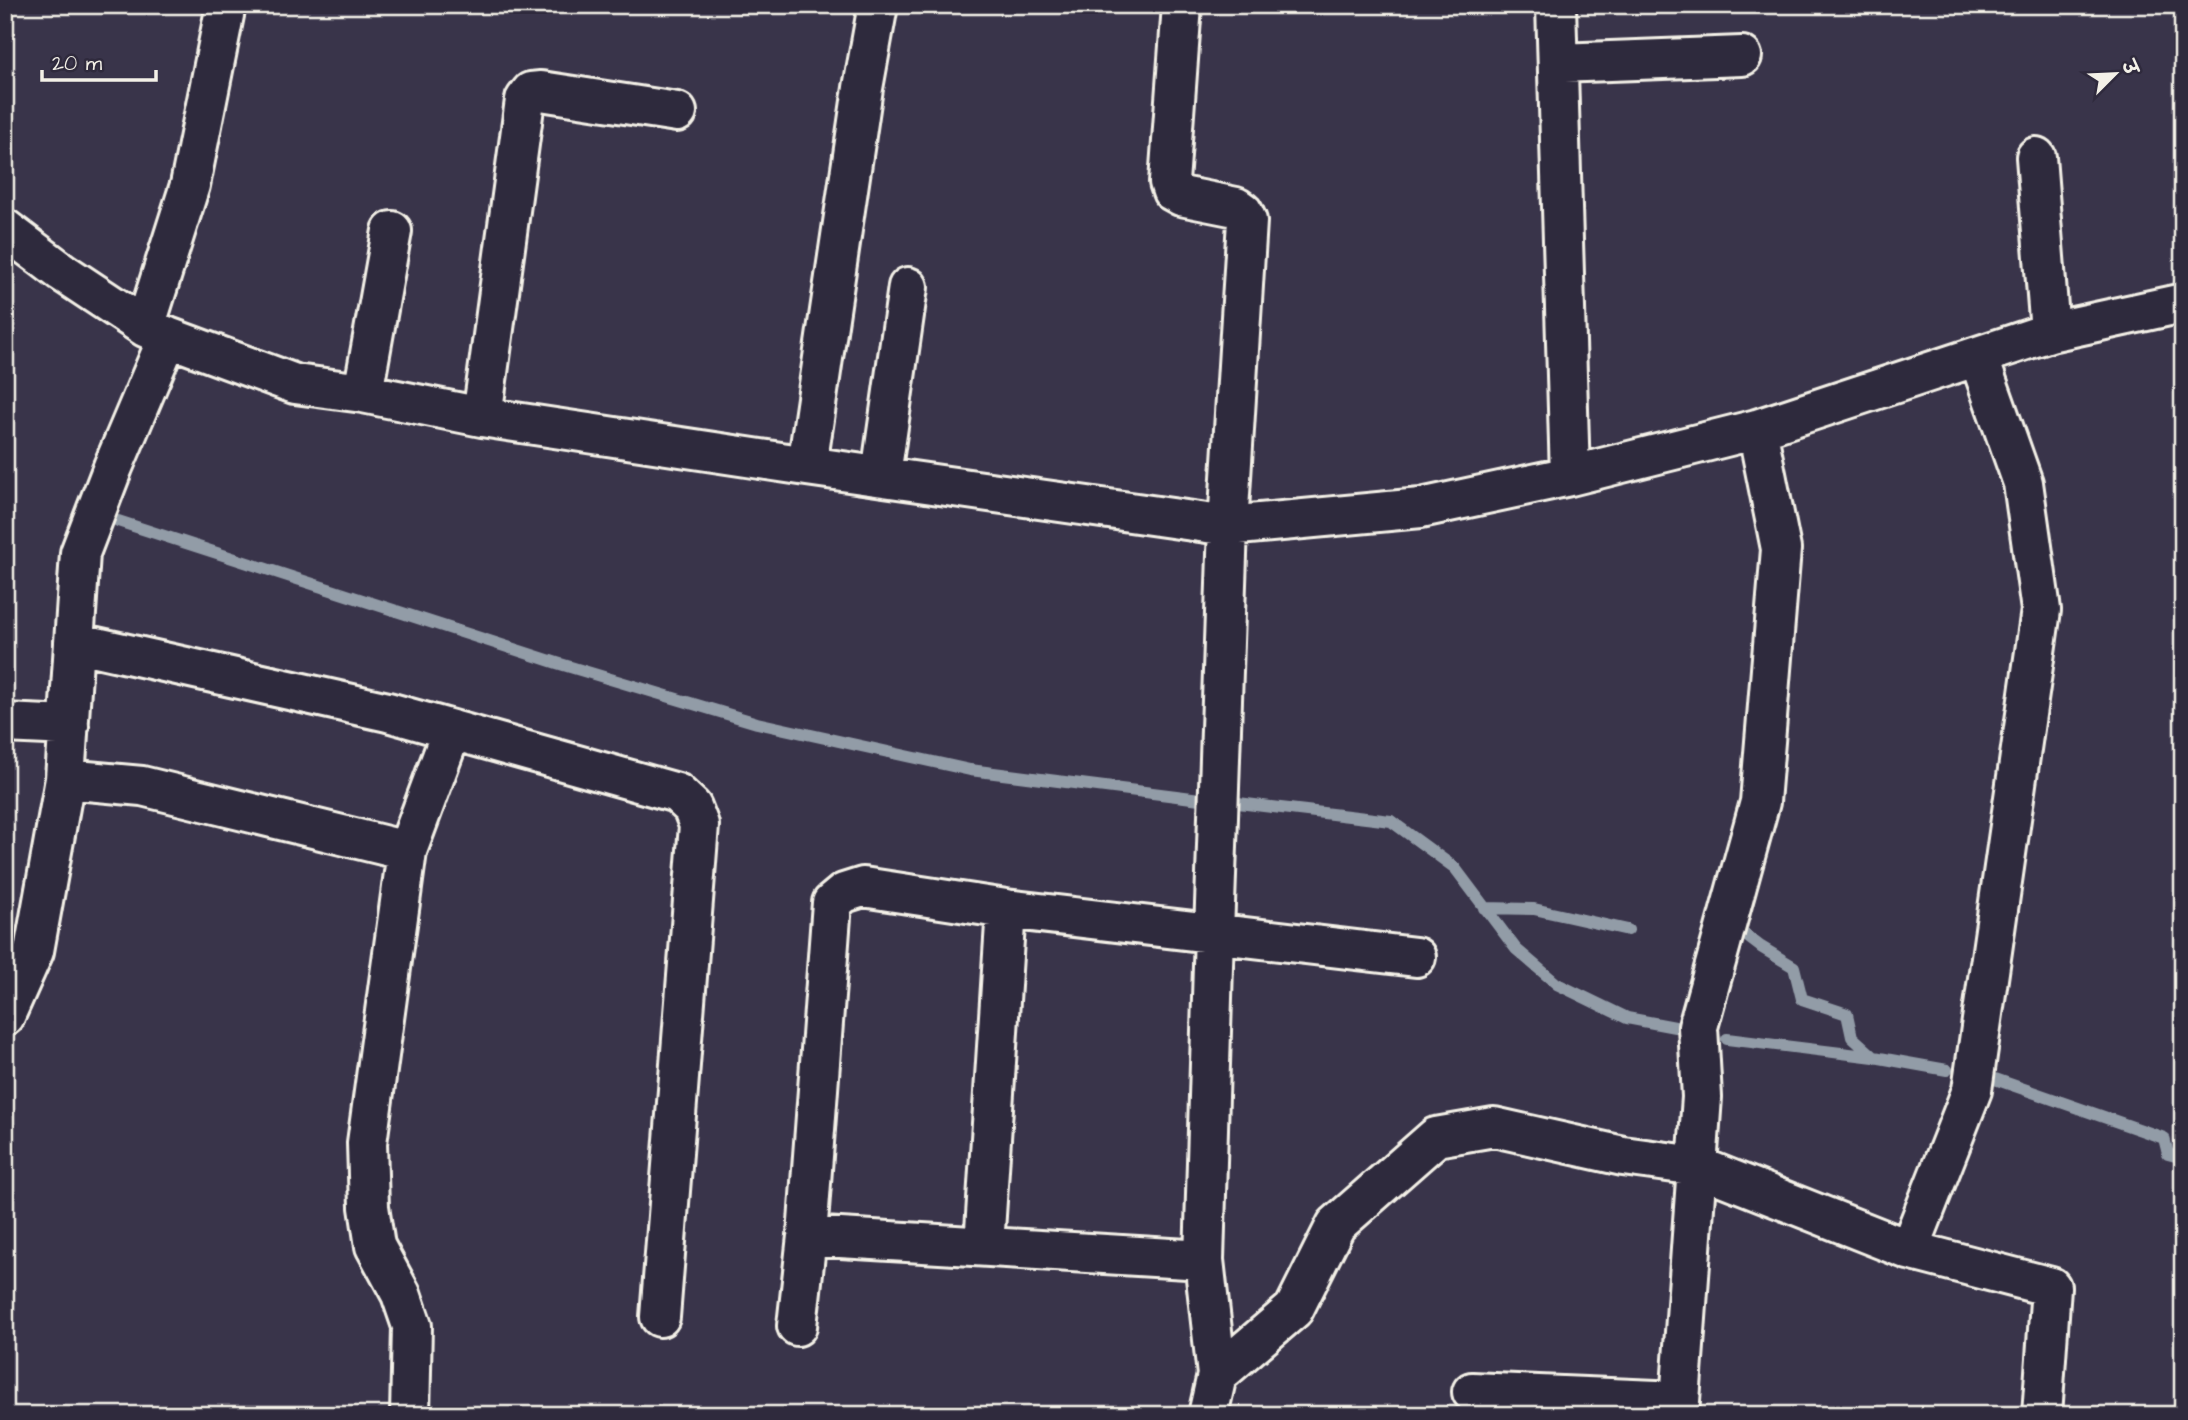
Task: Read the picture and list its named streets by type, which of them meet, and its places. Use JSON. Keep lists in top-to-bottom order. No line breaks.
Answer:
{"scale_bar":"20 m","north":"top right"}
